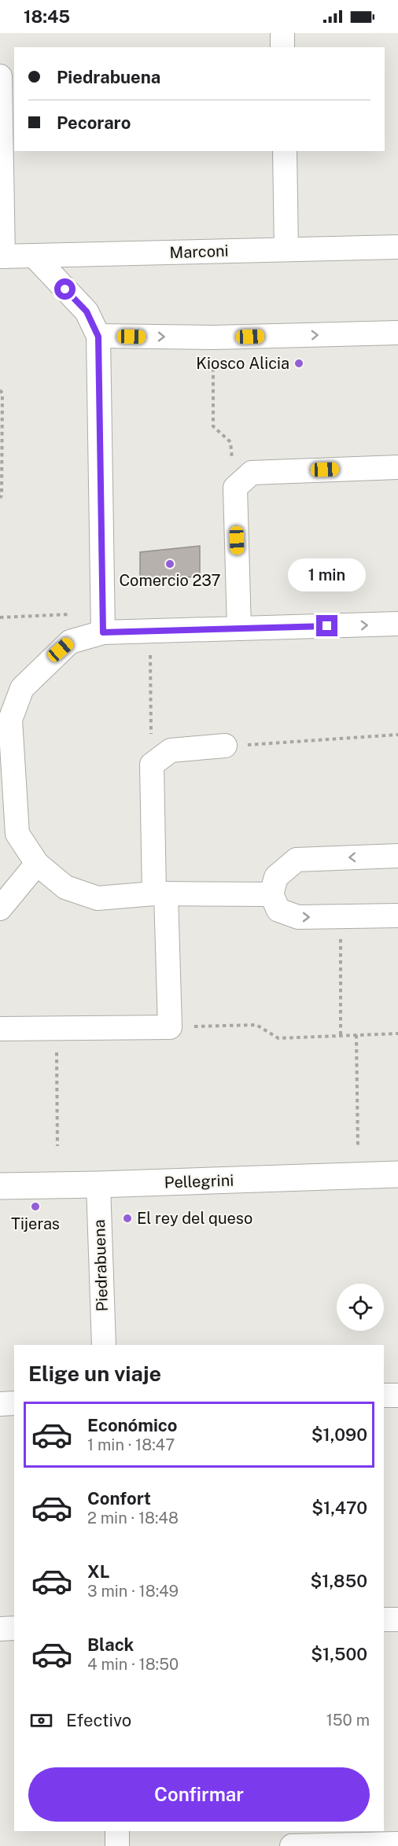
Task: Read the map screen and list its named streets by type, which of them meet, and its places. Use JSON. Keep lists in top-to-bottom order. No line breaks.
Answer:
{"streets":{"street":["Marconi","Pellegrini","Piedrabuena"]},"crossings":[["Pellegrini","Piedrabuena"]],"places":["Kiosco Alicia","Comercio 237","Tijeras","El rey del queso"],"page":{"status":"18:45","banner":["Piedrabuena","Pecoraro"],"bubble":"1 min","heading":"Elige un viaje","list":[{"name":"Económico","note":"1 min · 18:47","value":"$1,090"},{"name":"Confort","note":"2 min · 18:48","value":"$1,470"},{"name":"XL","note":"3 min · 18:49","value":"$1,850"},{"name":"Black","note":"4 min · 18:50","value":"$1,500"}],"pay":["Efectivo","150 m"],"buttons":"Confirmar"}}
